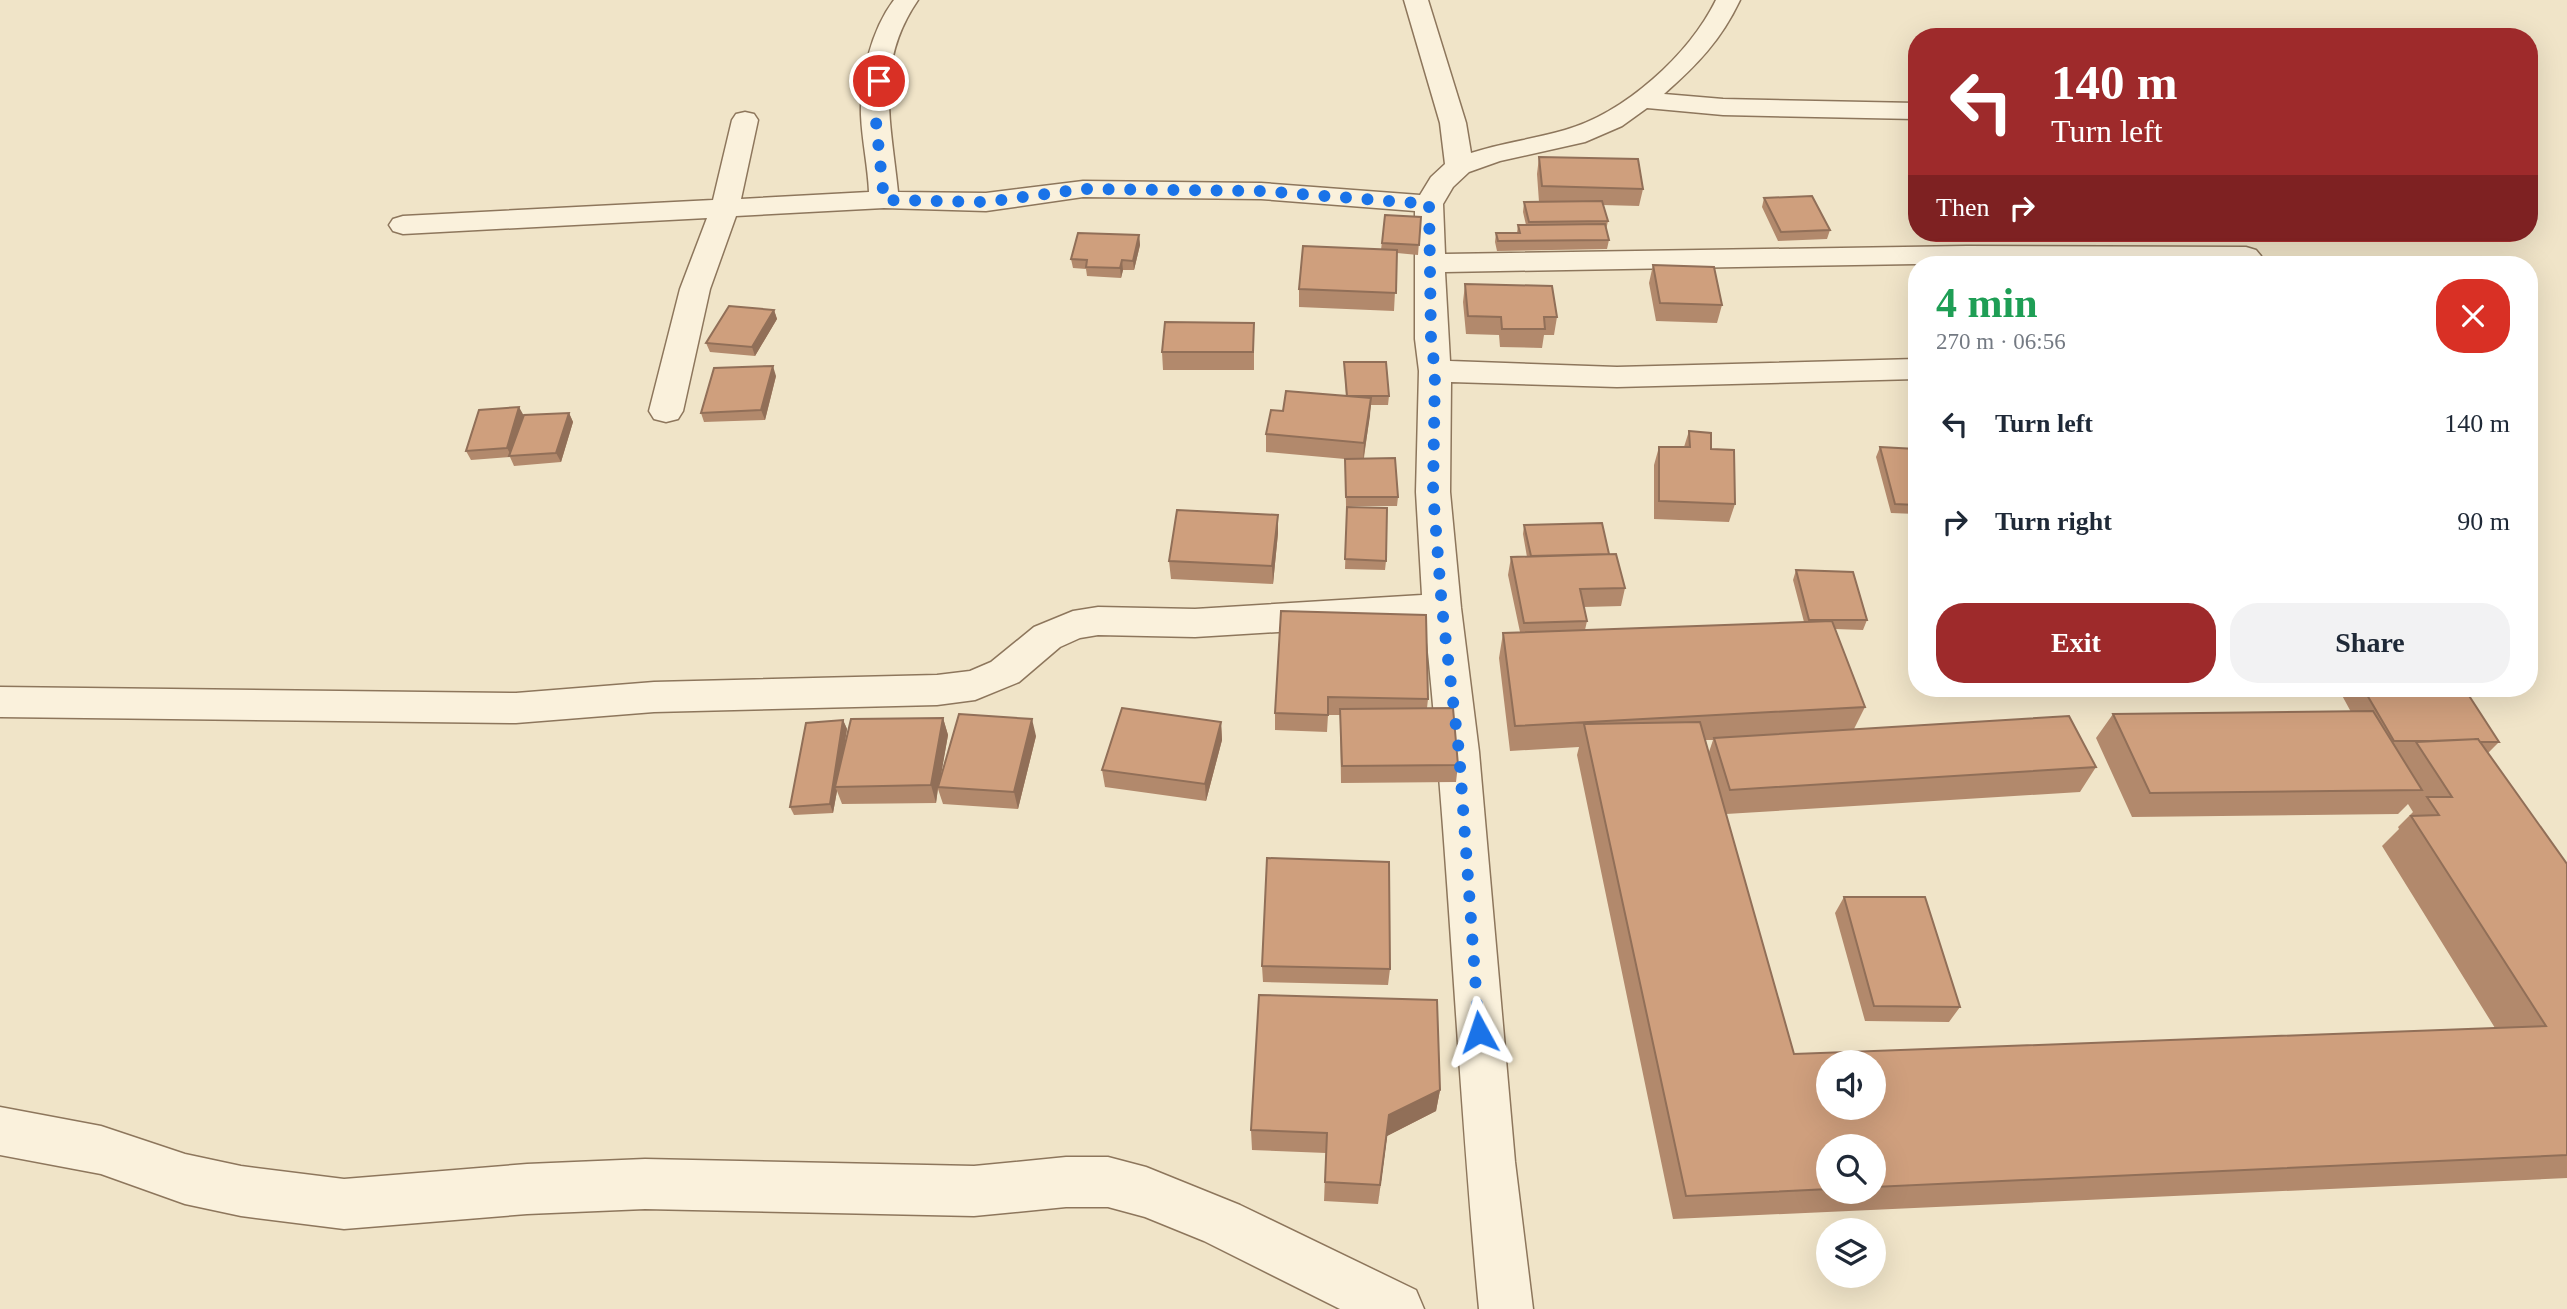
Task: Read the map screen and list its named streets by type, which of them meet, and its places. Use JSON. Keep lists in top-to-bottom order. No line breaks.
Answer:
{"page":{"turn":["140 m","Turn left"],"then":"Then","heading":["4 min","270 m · 06:56"],"list":[{"name":"Turn left","value":"140 m"},{"name":"Turn right","value":"90 m"}],"buttons":["Exit","Share"]}}
